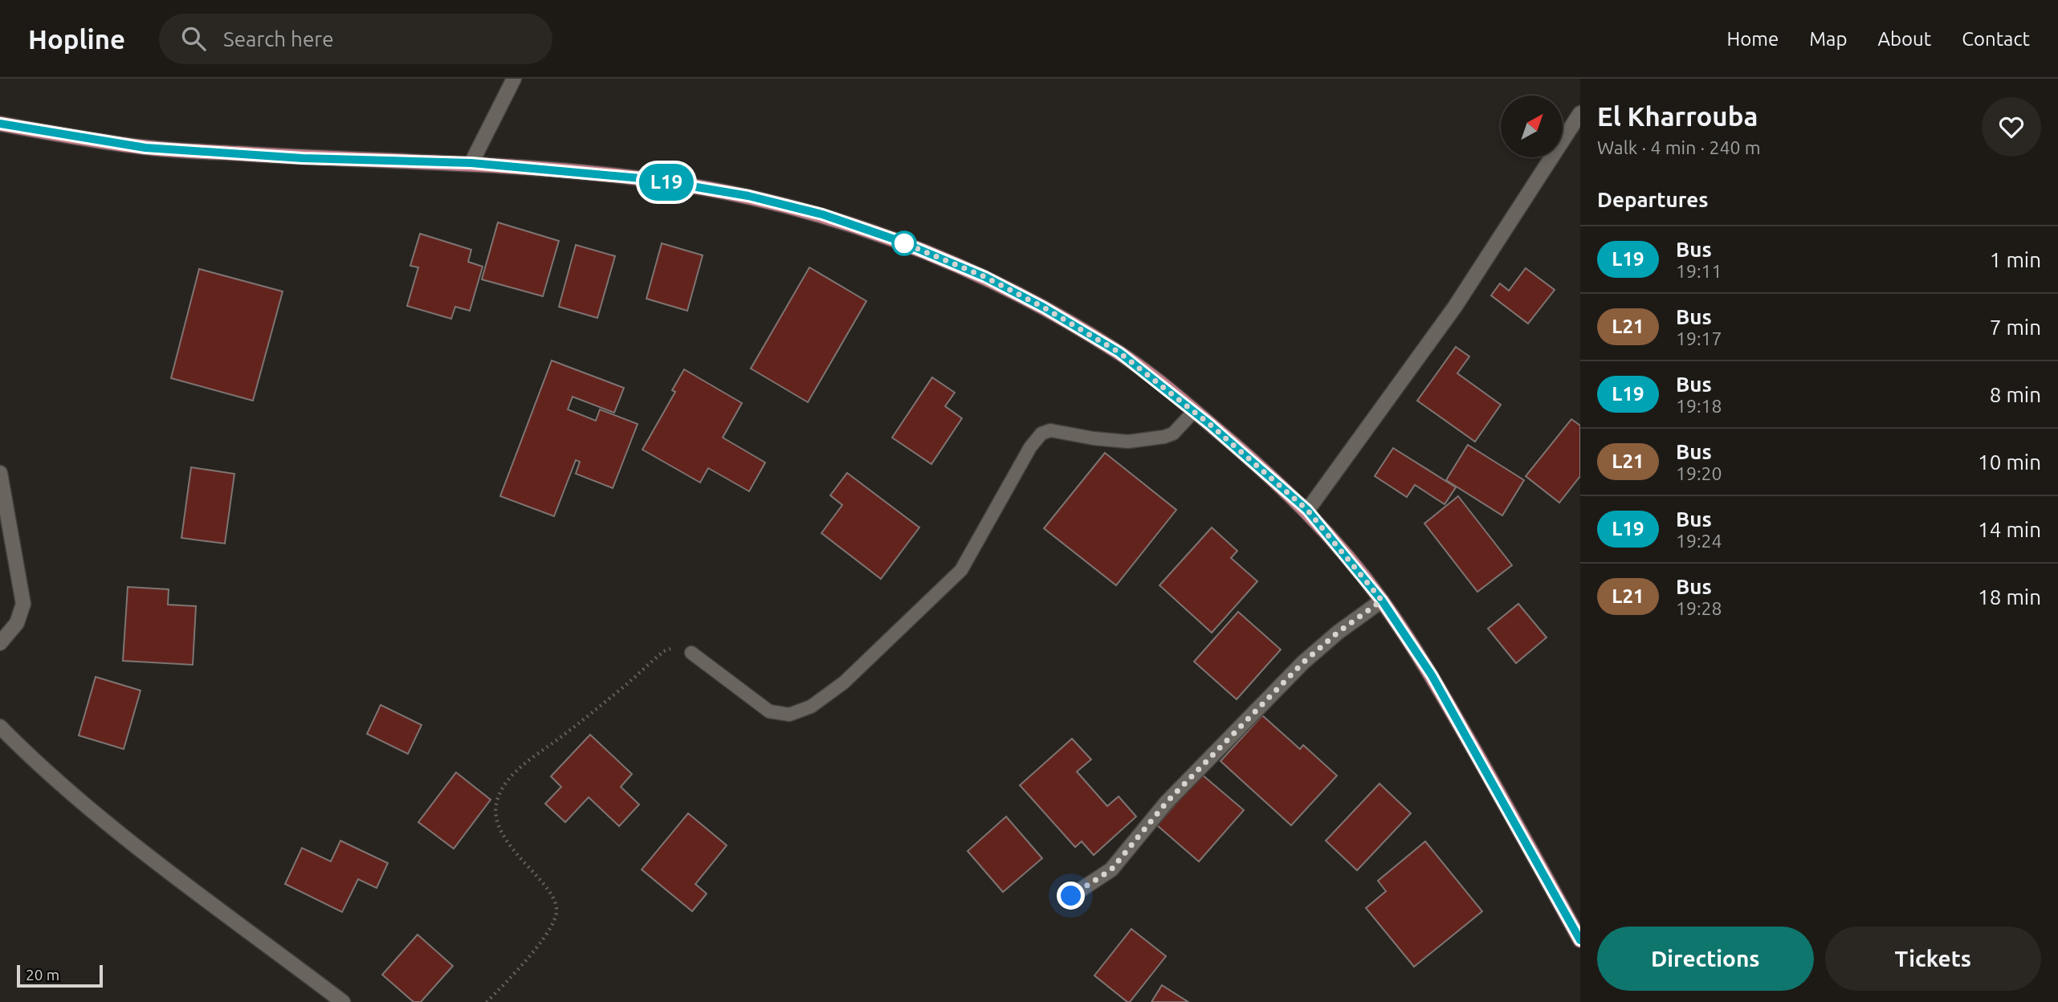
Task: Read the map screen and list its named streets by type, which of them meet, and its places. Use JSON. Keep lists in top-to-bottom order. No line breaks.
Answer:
{"lines":["bus line L19"],"scale_bar":"20 m","north":"top right","page":{"header":"Hopline","search":"Search here","nav":["Home","Map","About","Contact"],"on_map":"L19","heading":[["El Kharrouba","Walk · 4 min · 240 m"],"Departures"],"list":[{"mark":"L19","name":"Bus","note":"19:11","value":"1 min"},{"mark":"L21","name":"Bus","note":"19:17","value":"7 min"},{"mark":"L19","name":"Bus","note":"19:18","value":"8 min"},{"mark":"L21","name":"Bus","note":"19:20","value":"10 min"},{"mark":"L19","name":"Bus","note":"19:24","value":"14 min"},{"mark":"L21","name":"Bus","note":"19:28","value":"18 min"}],"buttons":["Directions","Tickets"],"scale":"20 m"}}
